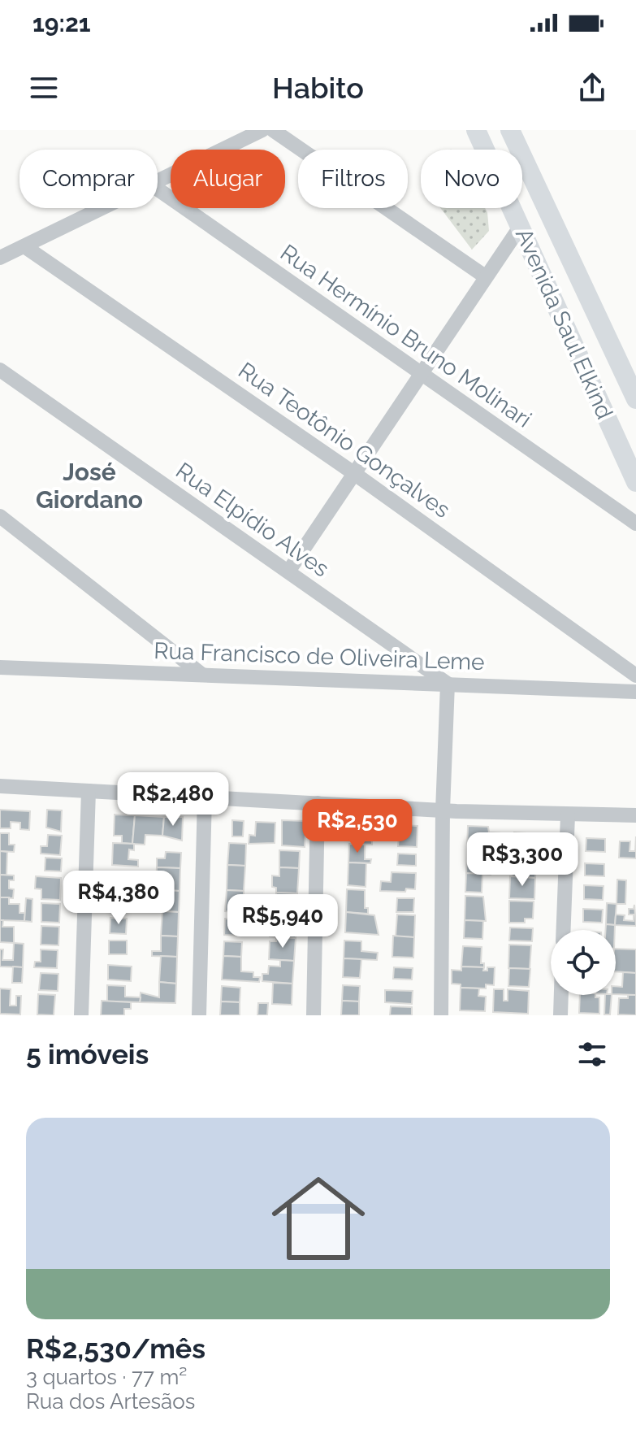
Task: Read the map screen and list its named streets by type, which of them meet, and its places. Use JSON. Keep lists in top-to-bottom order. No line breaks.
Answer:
{"streets":{"main road":["Avenida Saul Elkind"],"street":["Rua Hermínio Bruno Molinari","Rua Teotônio Gonçalves","Rua Elpídio Alves","Rua Francisco de Oliveira Leme"]},"crossings":[["Rua Elpídio Alves","Rua Francisco de Oliveira Leme"]],"districts":["José Giordano"],"page":{"status":"19:21","header":"Habito","chip":["Comprar","Alugar","Filtros","Novo"],"price":["R$2,480","R$2,530","R$3,300","R$4,380","R$5,940"],"heading":"5 imóveis","list":[{"name":"R$2,530/mês","note":"3 quartos · 77 m² · Rua dos Artesãos"}]}}
